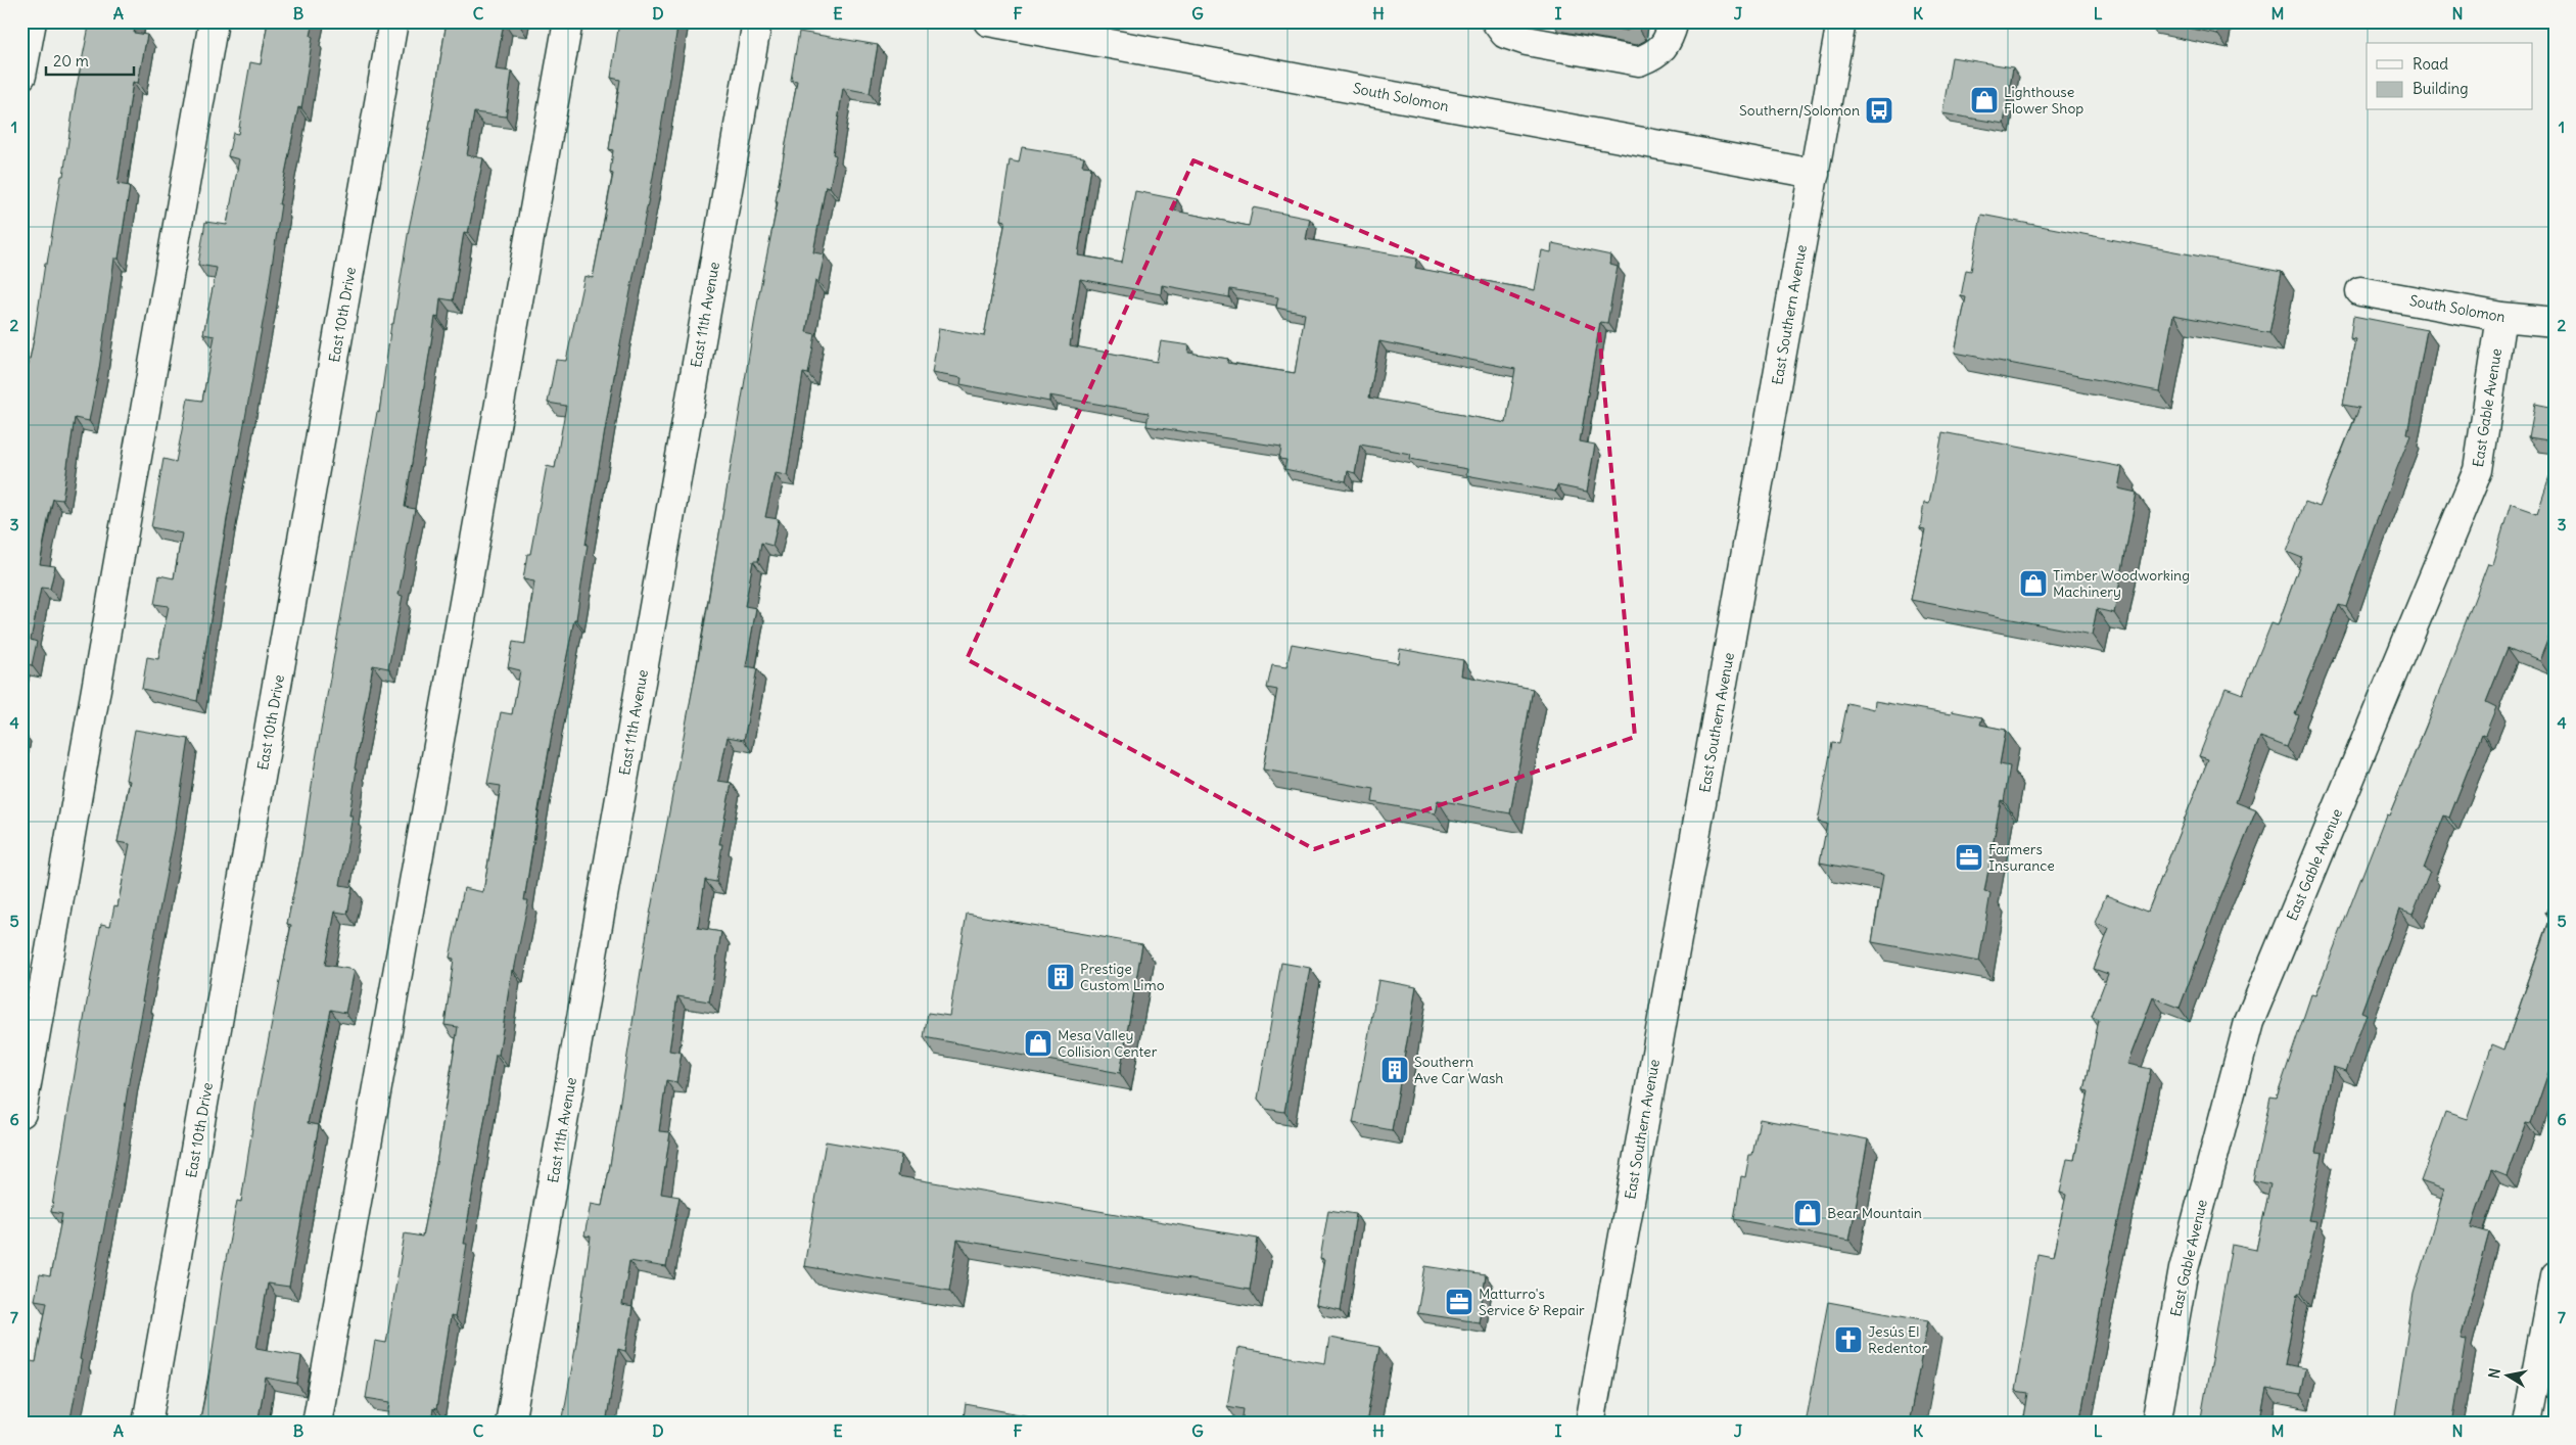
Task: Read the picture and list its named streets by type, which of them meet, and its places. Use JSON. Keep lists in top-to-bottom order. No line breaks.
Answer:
{"streets":{"street":["South Solomon","East 10th Drive","East 11th Avenue","East Southern Avenue","East Gable Avenue"]},"crossings":[["South Solomon","East Southern Avenue"],["South Solomon","East Gable Avenue"]],"places":{"shop":["Lighthouse Flower Shop","Timber Woodworking Machinery","Mesa Valley Collision Center","Bear Mountain"],"bus stop":["Southern/Solomon"],"office":["Farmers Insurance","Matturro's Service & Repair"],"building":["Prestige Custom Limo","Southern Ave Car Wash"],"church":["Jesús El Redentor"]},"legend":["Road","Building"],"scale_bar":"20 m","north":"left","grid":{"columns":["A","B","C","D","E","F","G","H","I","J","K","L","M","N"],"rows":["1","2","3","4","5","6","7"]}}
